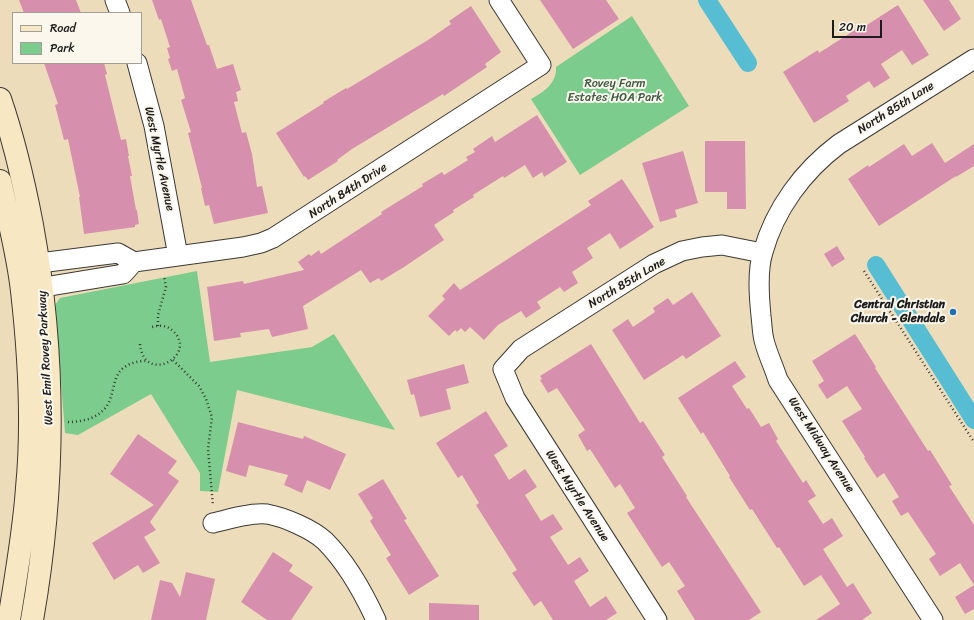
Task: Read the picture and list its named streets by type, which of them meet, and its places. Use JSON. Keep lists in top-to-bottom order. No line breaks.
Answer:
{"streets":{"street":["North 85th Lane","West Myrtle Avenue","North 84th Drive","West Emil Rovey Parkway","West Midway Avenue"]},"crossings":[["North 85th Lane","West Myrtle Avenue"],["North 85th Lane","West Midway Avenue"],["West Myrtle Avenue","North 84th Drive"]],"parks":["Rovey Farm Estates HOA Park"],"places":["Central Christian Church - Glendale"],"legend":["Road","Park"],"scale_bar":"20 m"}
